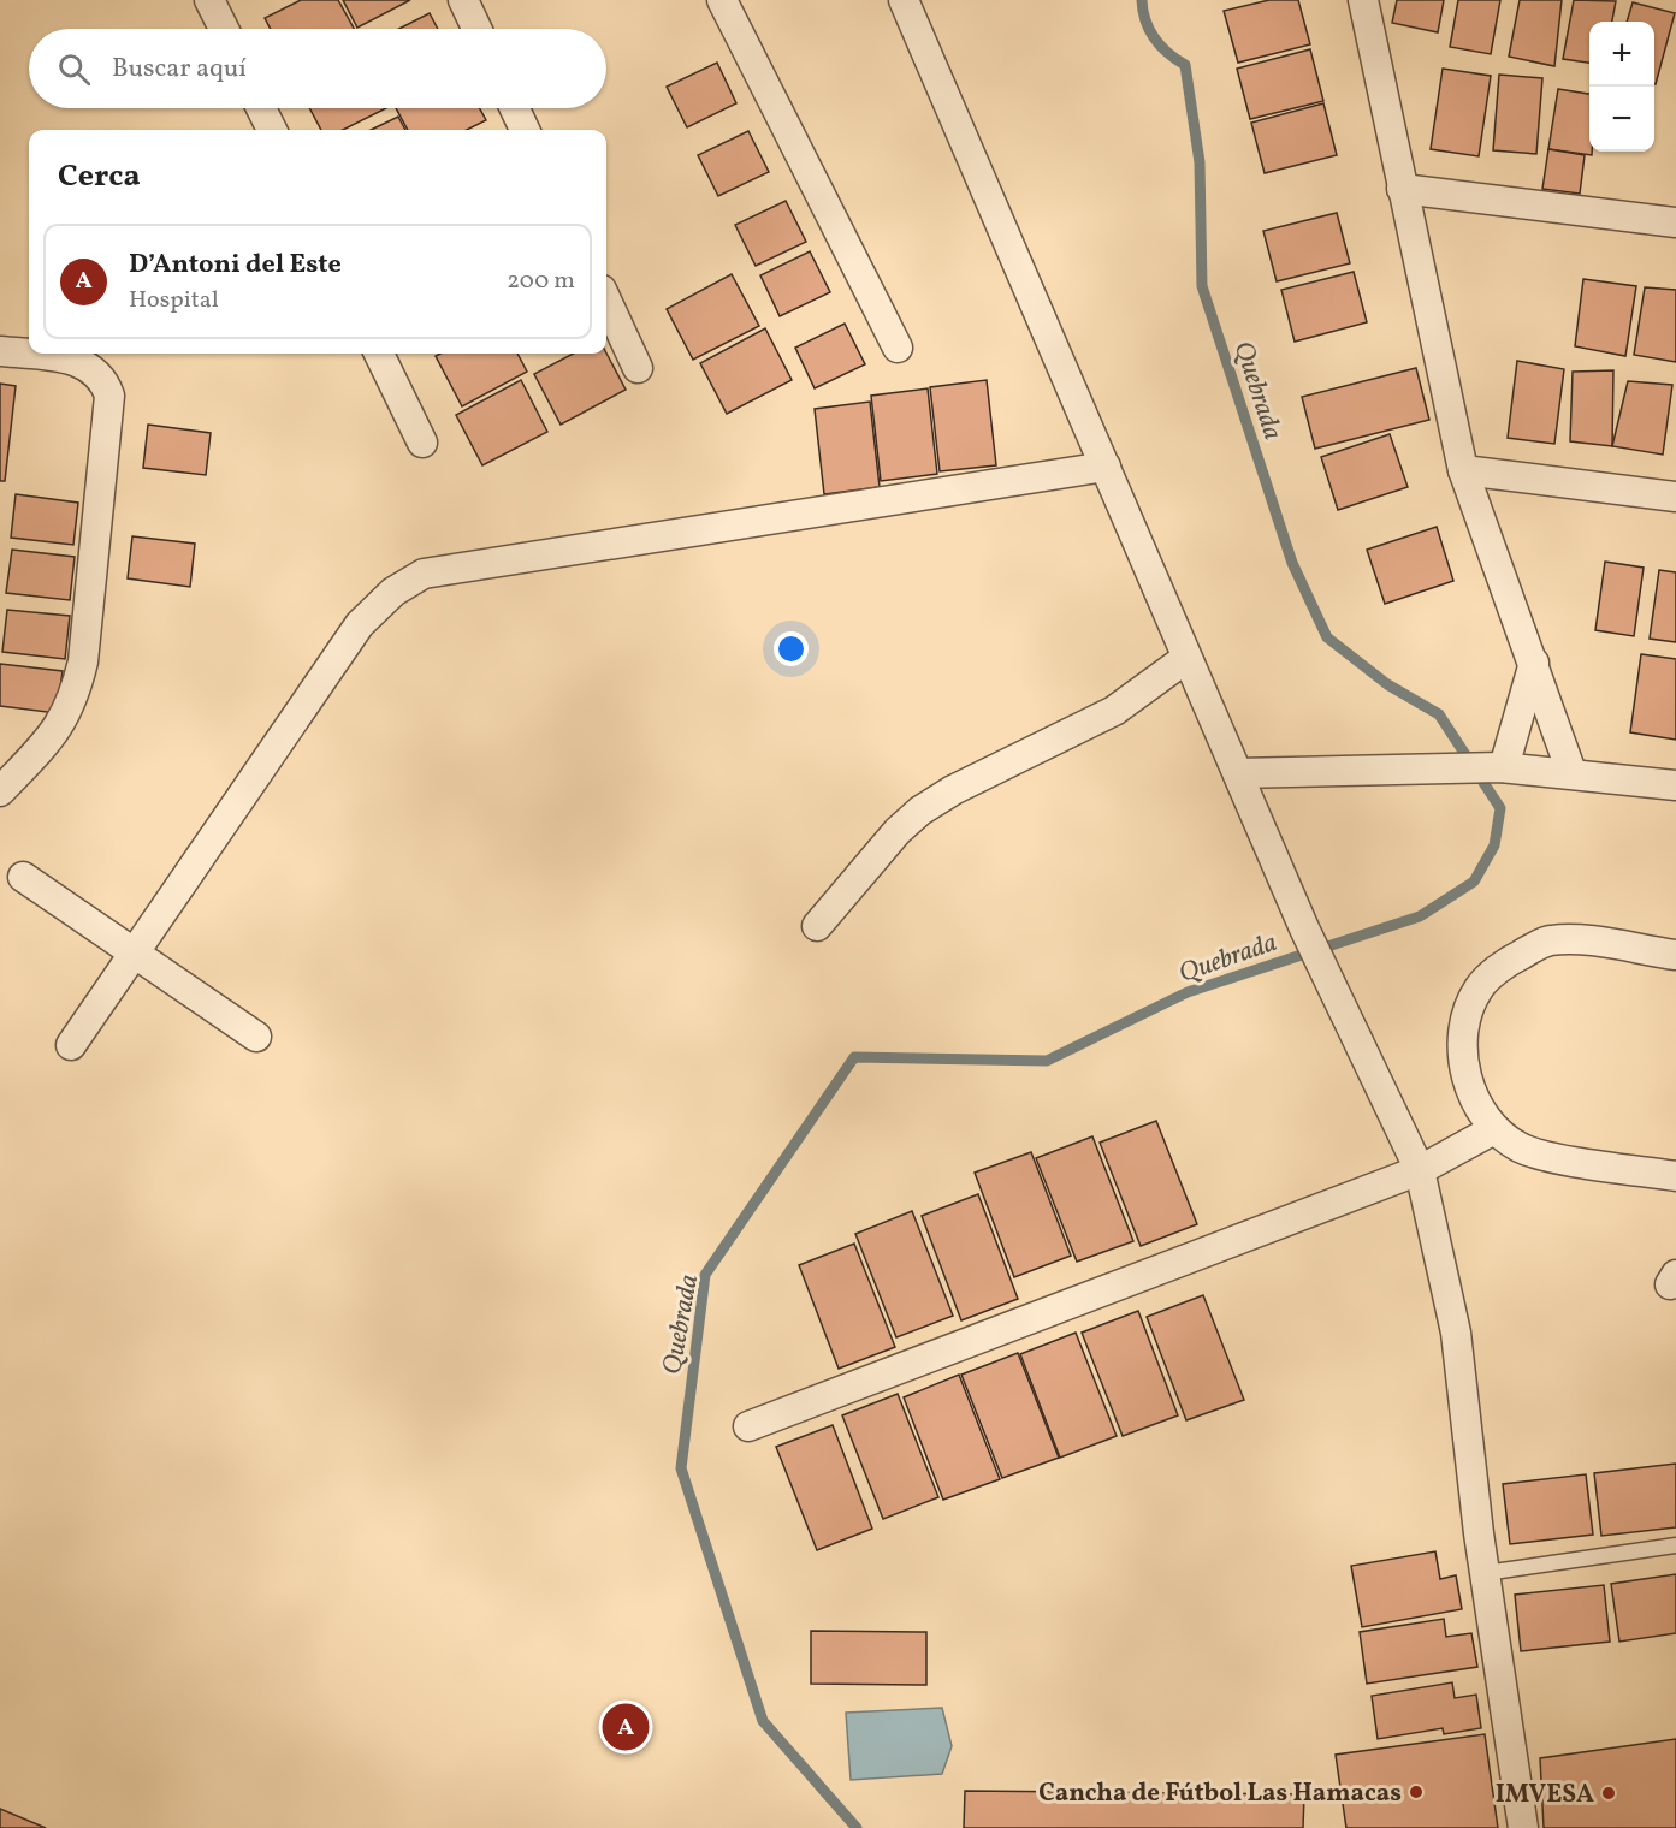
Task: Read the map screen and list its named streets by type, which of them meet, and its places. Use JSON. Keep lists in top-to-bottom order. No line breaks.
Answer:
{"water":["Quebrada"],"places":["Cancha de Fútbol Las Hamacas","IMVESA"],"page":{"map_buttons":["+","−"],"search":"Buscar aquí","heading":"Cerca","list":[{"mark":"A","name":"D’Antoni del Este","note":"Hospital","value":"200 m"}],"pins":"A"}}
